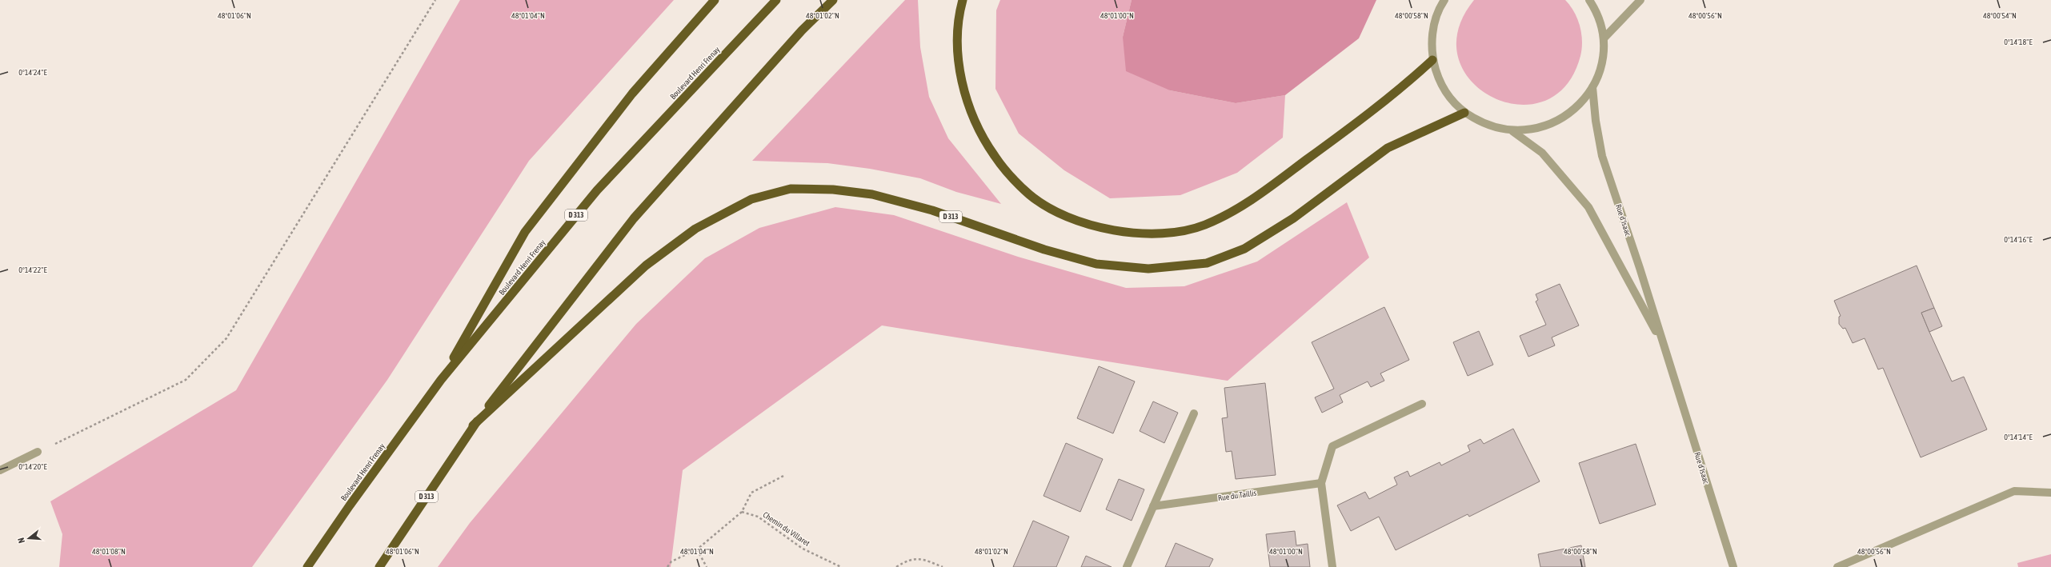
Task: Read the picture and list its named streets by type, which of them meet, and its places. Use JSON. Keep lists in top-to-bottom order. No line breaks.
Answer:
{"streets":{"highway":["Boulevard Henri Frenay","D 313"],"street":["Rue d'Isaac","Rue du Taillis"],"path":["Chemin du Villaret"]},"crossings":[["Boulevard Henri Frenay","D 313"]],"north":"left","coordinates":["48°01'06\"N","48°01'04\"N","48°01'02\"N","48°01'00\"N","48°00'58\"N","48°00'56\"N","48°00'54\"N","0°14'18\"E","0°14'24\"E","0°14'16\"E","0°14'22\"E","0°14'14\"E","0°14'20\"E","48°01'08\"N"]}
